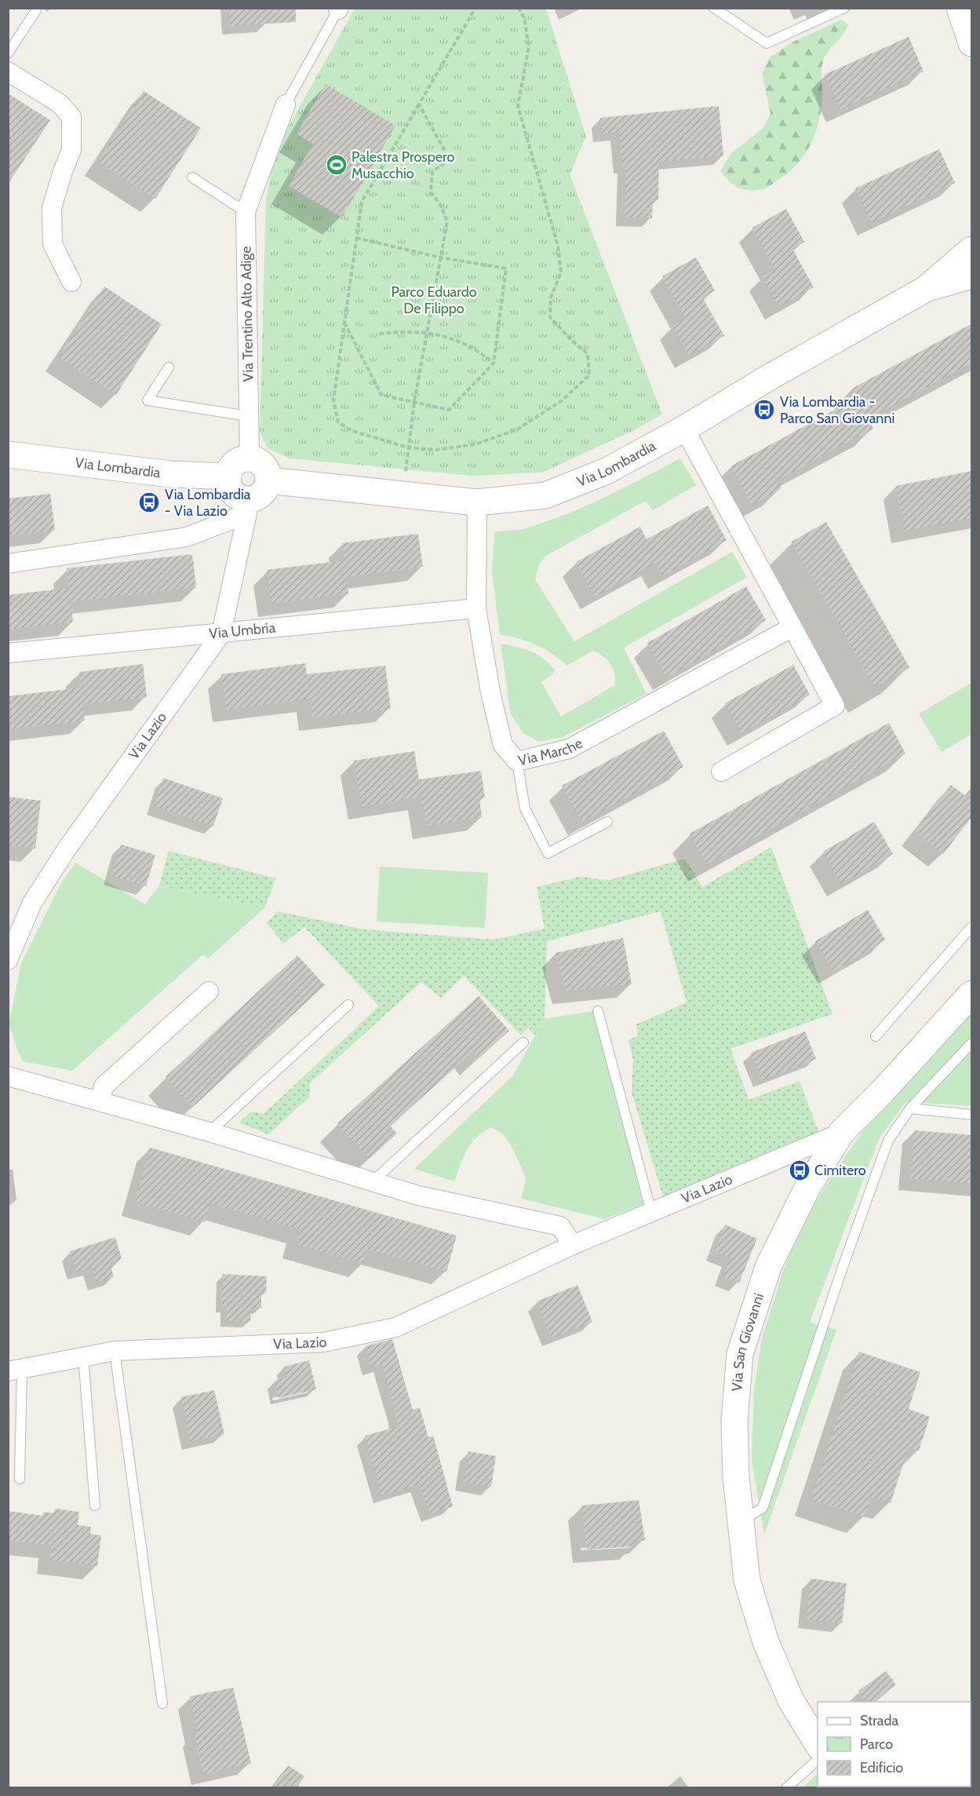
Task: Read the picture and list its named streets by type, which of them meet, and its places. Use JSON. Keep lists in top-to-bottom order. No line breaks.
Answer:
{"streets":{"street":["Via Trentino Alto Adige","Via Lombardia","Via Umbria","Via Lazio","Via Marche","Via San Giovanni"]},"crossings":[["Via Trentino Alto Adige","Via Lombardia"],["Via Trentino Alto Adige","Via Lazio"],["Via Lombardia","Via Lazio"],["Via Lombardia","Via Marche"],["Via Umbria","Via Lazio"],["Via Umbria","Via Marche"],["Via Lazio","Via San Giovanni"]],"parks":["Parco Eduardo De Filippo"],"places":{"sports":["Palestra Prospero Musacchio"],"bus stop":["Via Lombardia - Parco San Giovanni","Via Lombardia - Via Lazio","Cimitero"]},"legend":["Strada","Parco","Edificio"]}
